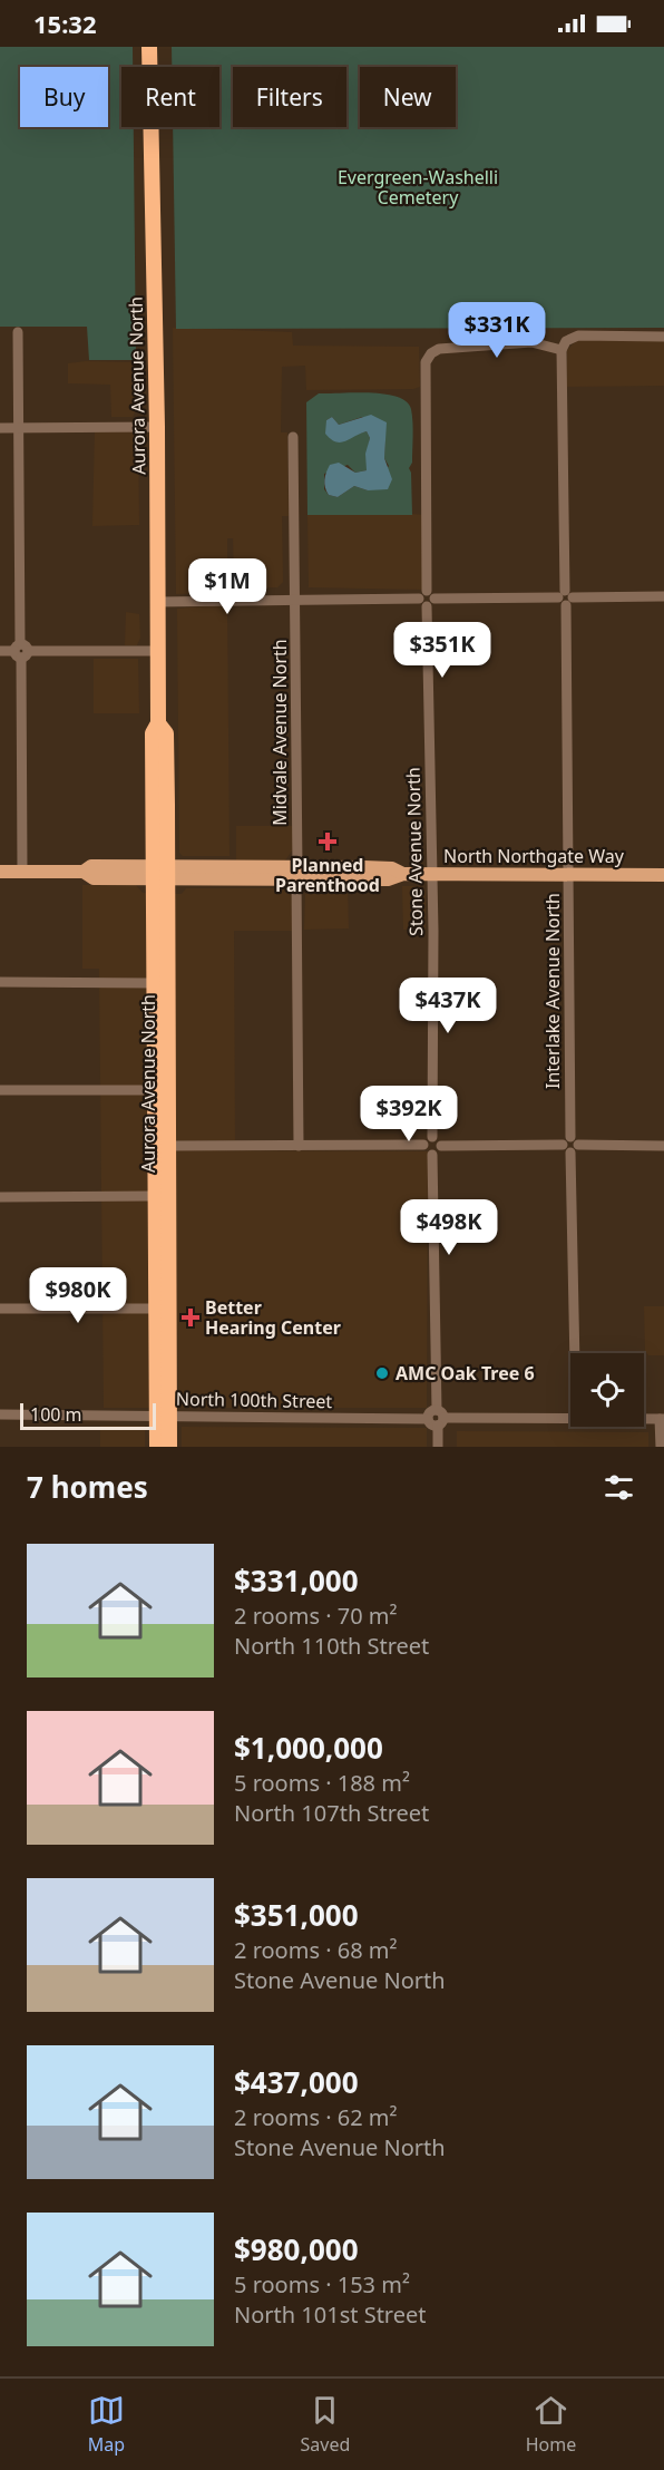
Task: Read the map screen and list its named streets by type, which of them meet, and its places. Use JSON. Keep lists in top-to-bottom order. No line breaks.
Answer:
{"streets":{"highway":["Aurora Avenue North"],"main road":["North Northgate Way"],"street":["Midvale Avenue North","Stone Avenue North","Interlake Avenue North","North 100th Street"]},"crossings":[["Aurora Avenue North","North Northgate Way"],["Aurora Avenue North","North 100th Street"],["Midvale Avenue North","North Northgate Way"],["Stone Avenue North","North Northgate Way"],["Stone Avenue North","Interlake Avenue North"],["North Northgate Way","Interlake Avenue North"]],"parks":["Evergreen-Washelli Cemetery"],"places":{"health":["Planned Parenthood","Better Hearing Center"],"other":["AMC Oak Tree 6"]},"scale_bar":"100 m","page":{"status":"15:32","chip":["Buy","Rent","Filters","New"],"price":["$331K","$1M","$351K","$437K","$392K","$498K","$980K"],"scale":"100 m","heading":"7 homes","list":[{"name":"$331,000","note":"2 rooms · 70 m² · North 110th Street"},{"name":"$1,000,000","note":"5 rooms · 188 m² · North 107th Street"},{"name":"$351,000","note":"2 rooms · 68 m² · Stone Avenue North"},{"name":"$437,000","note":"2 rooms · 62 m² · Stone Avenue North"},{"name":"$980,000","note":"5 rooms · 153 m² · North 101st Street"}],"tabs":["Map","Saved","Home"]}}
